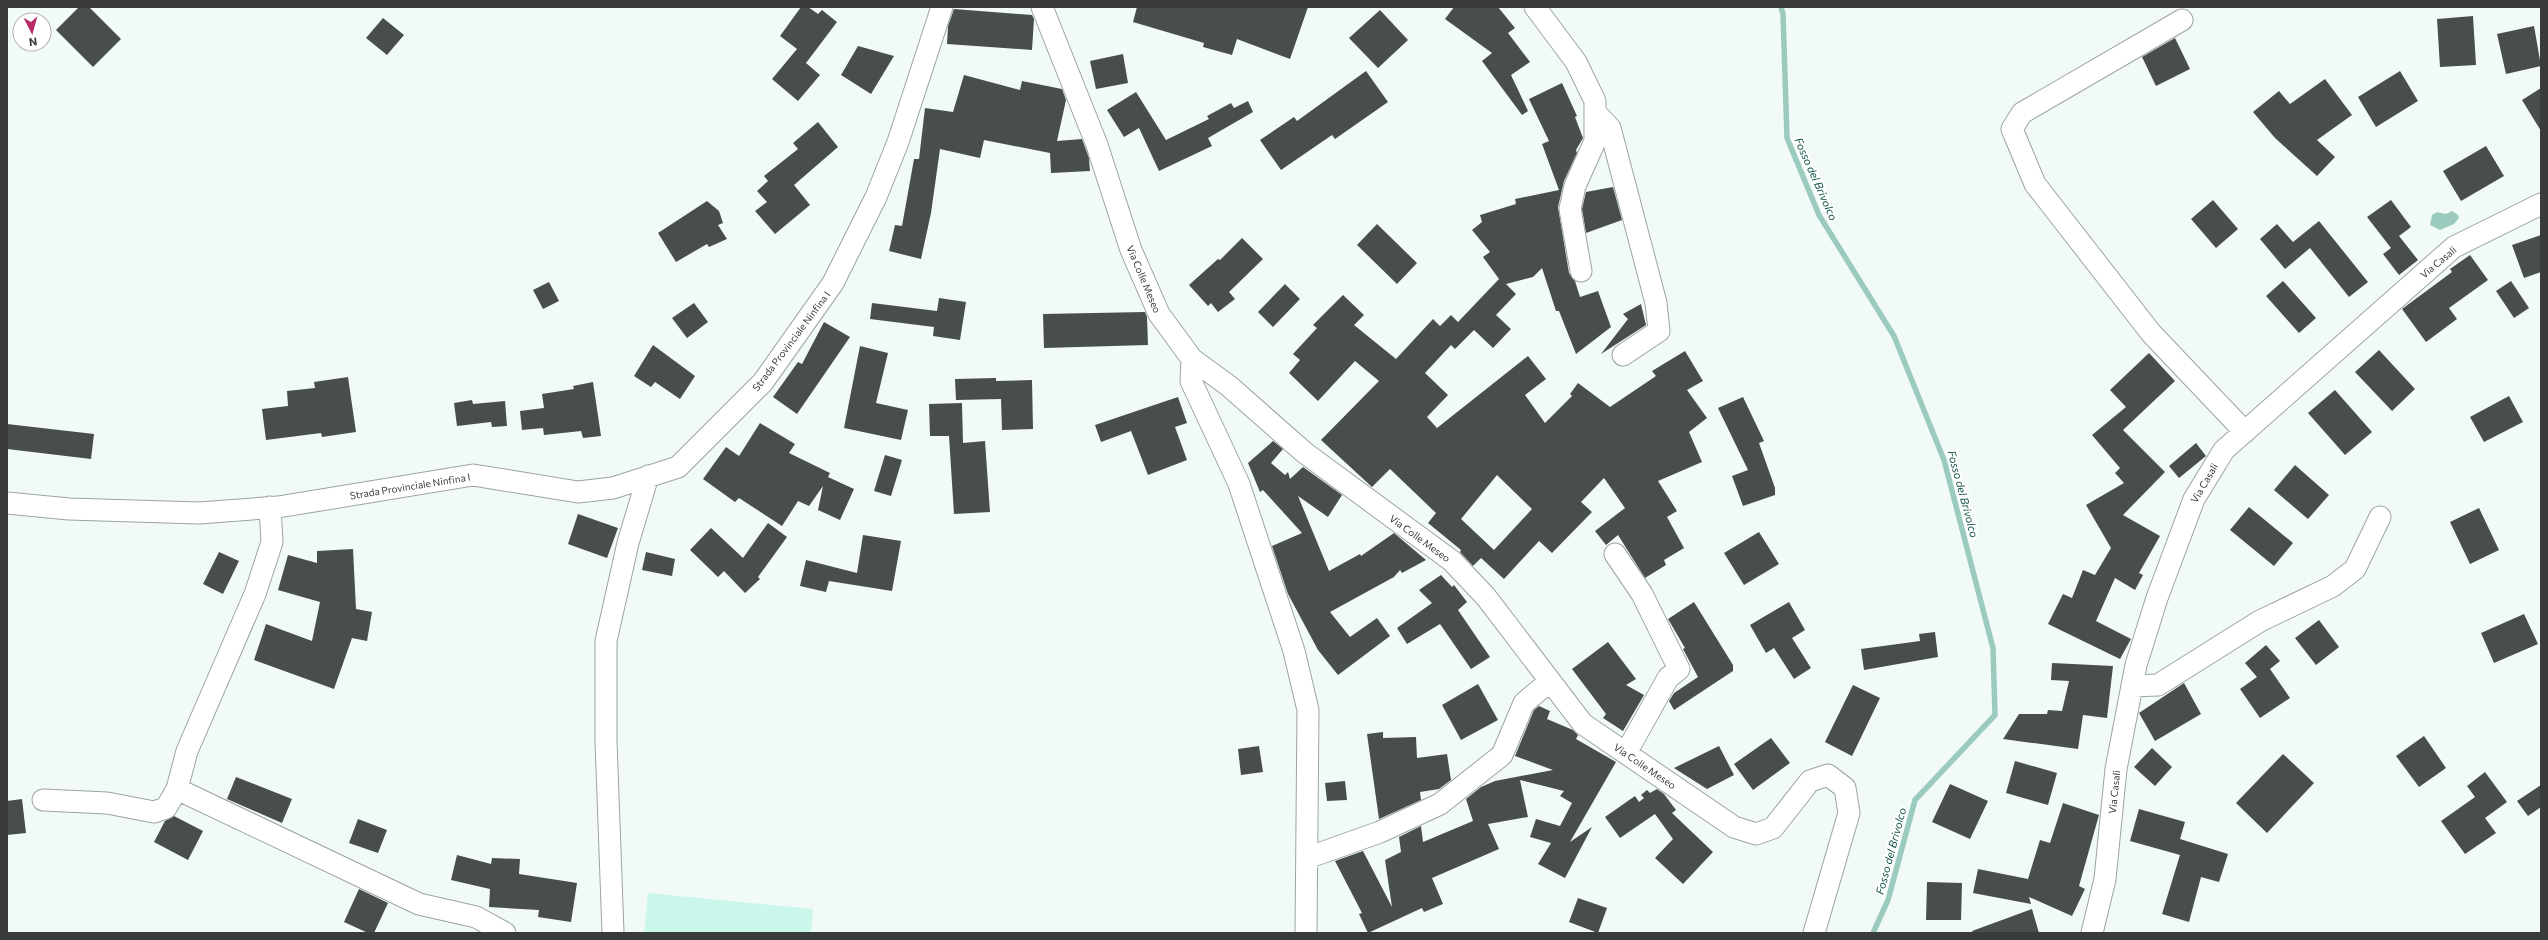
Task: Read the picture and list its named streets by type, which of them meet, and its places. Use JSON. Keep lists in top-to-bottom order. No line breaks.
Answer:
{"streets":{"street":["Via Casali","Via Colle Meseo","Strada Provinciale Ninfina I"]},"water":["Fosso del Brivolco"],"north":"bottom"}
